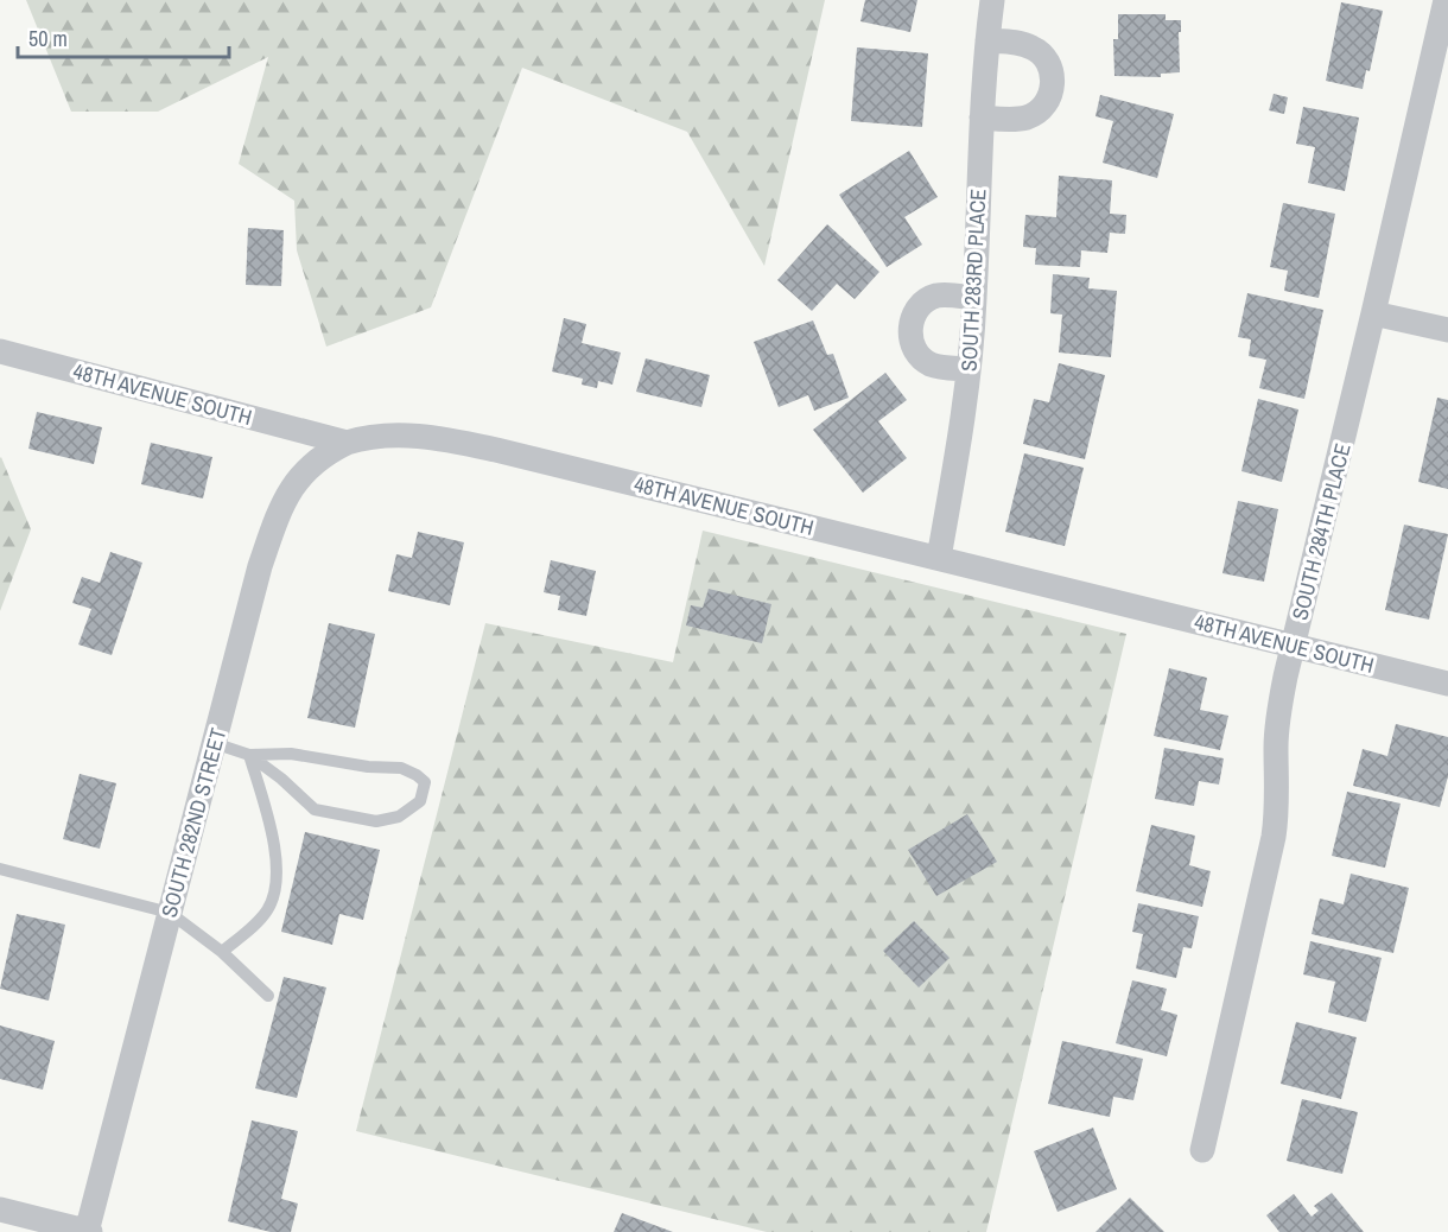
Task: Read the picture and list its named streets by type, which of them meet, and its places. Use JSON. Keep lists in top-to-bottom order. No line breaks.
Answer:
{"streets":{"street":["SOUTH 283RD PLACE","48TH AVENUE SOUTH","SOUTH 284TH PLACE","SOUTH 282ND STREET"]},"crossings":[["SOUTH 283RD PLACE","48TH AVENUE SOUTH"],["48TH AVENUE SOUTH","SOUTH 284TH PLACE"],["48TH AVENUE SOUTH","SOUTH 282ND STREET"]],"scale_bar":"50 m"}
